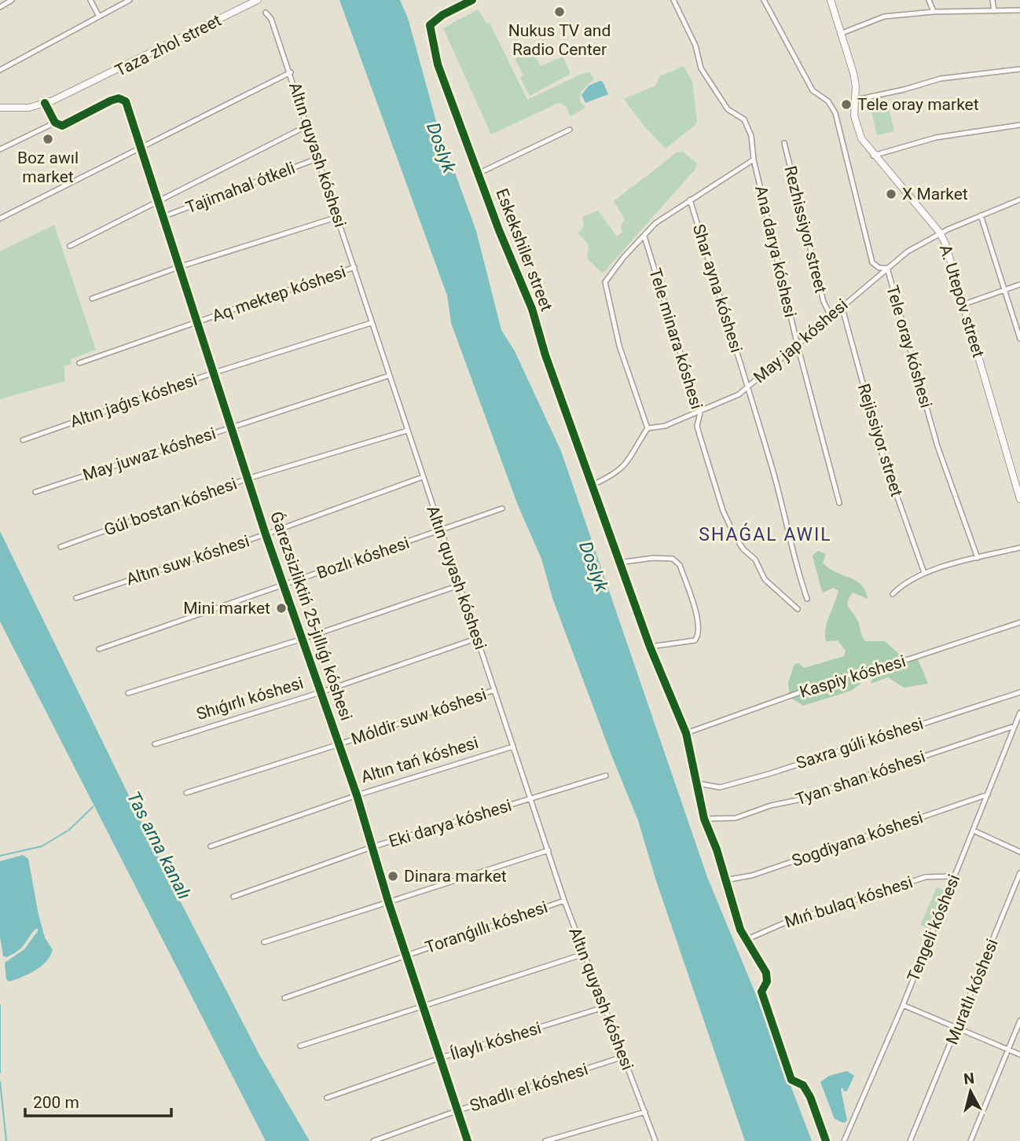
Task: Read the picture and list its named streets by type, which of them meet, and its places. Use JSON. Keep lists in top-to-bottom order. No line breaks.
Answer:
{"streets":{"street":["Taza zhol street","Altın quyash kóshesi","Tajimahal ótkeli","Rezhissiyor street","Eskekshiler street","Ana darya kóshesi","Shar ayna kóshesi","Aq mektep kóshesi","A. Utepov street","Tele minara kóshesi","May jap kóshesi","Tele oray kóshesi","Altın jaǵıs kóshesi","Rejissiyor street","May juwaz kóshesi","Gúl bostan kóshesi","Bozlı kóshesi","Altın suw kóshesi","Ǵarezsizliktiń 25-jıllıǵı kóshesi","Kaspiy kóshesi","Shıǵırlı kóshesi","Móldir suw kóshesi","Saxra gúli kóshesi","Altın tań kóshesi","Tyan shan kóshesi","Eki darya kóshesi","Sogdiyana kóshesi","Mıń bulaq kóshesi","Toranǵıllı kóshesi","Tengeli kóshesi","Muratlı kóshesi","Ílaylı kóshesi","Shadlı el kóshesi"]},"crossings":[["Altın quyash kóshesi","Tajimahal ótkeli"],["Altın quyash kóshesi","Aq mektep kóshesi"],["Altın quyash kóshesi","Altın jaǵıs kóshesi"],["Altın quyash kóshesi","May juwaz kóshesi"],["Altın quyash kóshesi","Gúl bostan kóshesi"],["Altın quyash kóshesi","Bozlı kóshesi"],["Altın quyash kóshesi","Altın suw kóshesi"],["Altın quyash kóshesi","Shıǵırlı kóshesi"],["Altın quyash kóshesi","Móldir suw kóshesi"],["Altın quyash kóshesi","Altın tań kóshesi"],["Altın quyash kóshesi","Eki darya kóshesi"],["Altın quyash kóshesi","Toranǵıllı kóshesi"],["Altın quyash kóshesi","Ílaylı kóshesi"],["Altın quyash kóshesi","Shadlı el kóshesi"],["Tajimahal ótkeli","Ǵarezsizliktiń 25-jıllıǵı kóshesi"],["Rezhissiyor street","May jap kóshesi"],["Eskekshiler street","Kaspiy kóshesi"],["Eskekshiler street","Saxra gúli kóshesi"],["Eskekshiler street","Tyan shan kóshesi"],["Eskekshiler street","Sogdiyana kóshesi"],["Eskekshiler street","Mıń bulaq kóshesi"],["Ana darya kóshesi","May jap kóshesi"],["Shar ayna kóshesi","May jap kóshesi"],["Aq mektep kóshesi","Ǵarezsizliktiń 25-jıllıǵı kóshesi"],["A. Utepov street","May jap kóshesi"],["Tele minara kóshesi","May jap kóshesi"],["May jap kóshesi","Tele oray kóshesi"],["May jap kóshesi","Rejissiyor street"],["Altın jaǵıs kóshesi","Ǵarezsizliktiń 25-jıllıǵı kóshesi"],["May juwaz kóshesi","Ǵarezsizliktiń 25-jıllıǵı kóshesi"],["Gúl bostan kóshesi","Ǵarezsizliktiń 25-jıllıǵı kóshesi"],["Bozlı kóshesi","Ǵarezsizliktiń 25-jıllıǵı kóshesi"],["Altın suw kóshesi","Ǵarezsizliktiń 25-jıllıǵı kóshesi"],["Ǵarezsizliktiń 25-jıllıǵı kóshesi","Shıǵırlı kóshesi"],["Ǵarezsizliktiń 25-jıllıǵı kóshesi","Móldir suw kóshesi"],["Ǵarezsizliktiń 25-jıllıǵı kóshesi","Altın tań kóshesi"],["Ǵarezsizliktiń 25-jıllıǵı kóshesi","Eki darya kóshesi"],["Ǵarezsizliktiń 25-jıllıǵı kóshesi","Toranǵıllı kóshesi"],["Ǵarezsizliktiń 25-jıllıǵı kóshesi","Ílaylı kóshesi"],["Ǵarezsizliktiń 25-jıllıǵı kóshesi","Shadlı el kóshesi"],["Tyan shan kóshesi","Tengeli kóshesi"],["Sogdiyana kóshesi","Tengeli kóshesi"],["Mıń bulaq kóshesi","Tengeli kóshesi"]],"districts":["SHAǴAL AWIL"],"water":["Doslyk","Tas arna kanalı"],"places":["Nukus TV and Radio Center","Tele oray market","Boz awıl market","X Market","Mini market","Dinara market"],"scale_bar":"200 m","north":"top"}
